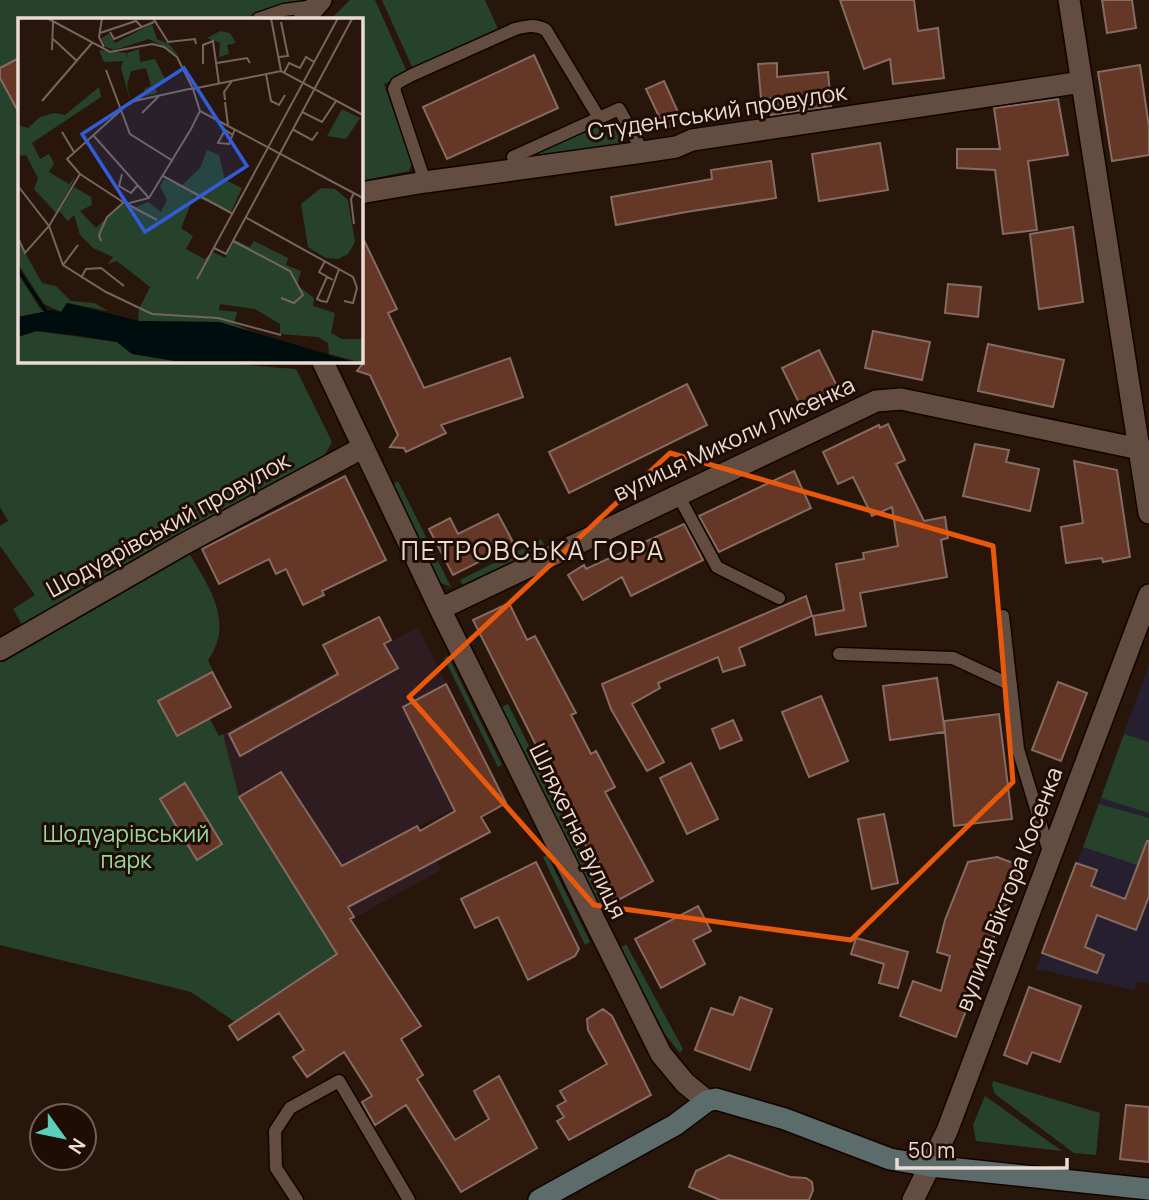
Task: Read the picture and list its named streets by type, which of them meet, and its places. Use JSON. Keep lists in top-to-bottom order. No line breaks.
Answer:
{"streets":{"street":["Студентський провулок","вулиця Миколи Лисенка","Шодуарівський провулок","Шляхетна вулиця","вулиця Віктора Косенка"]},"crossings":[["вулиця Миколи Лисенка","Шляхетна вулиця"],["Шодуарівський провулок","Шляхетна вулиця"]],"districts":["ПЕТРОВСЬКА ГОРА"],"parks":["Шодуарівський парк"],"scale_bar":"50 m","north":"bottom right"}
